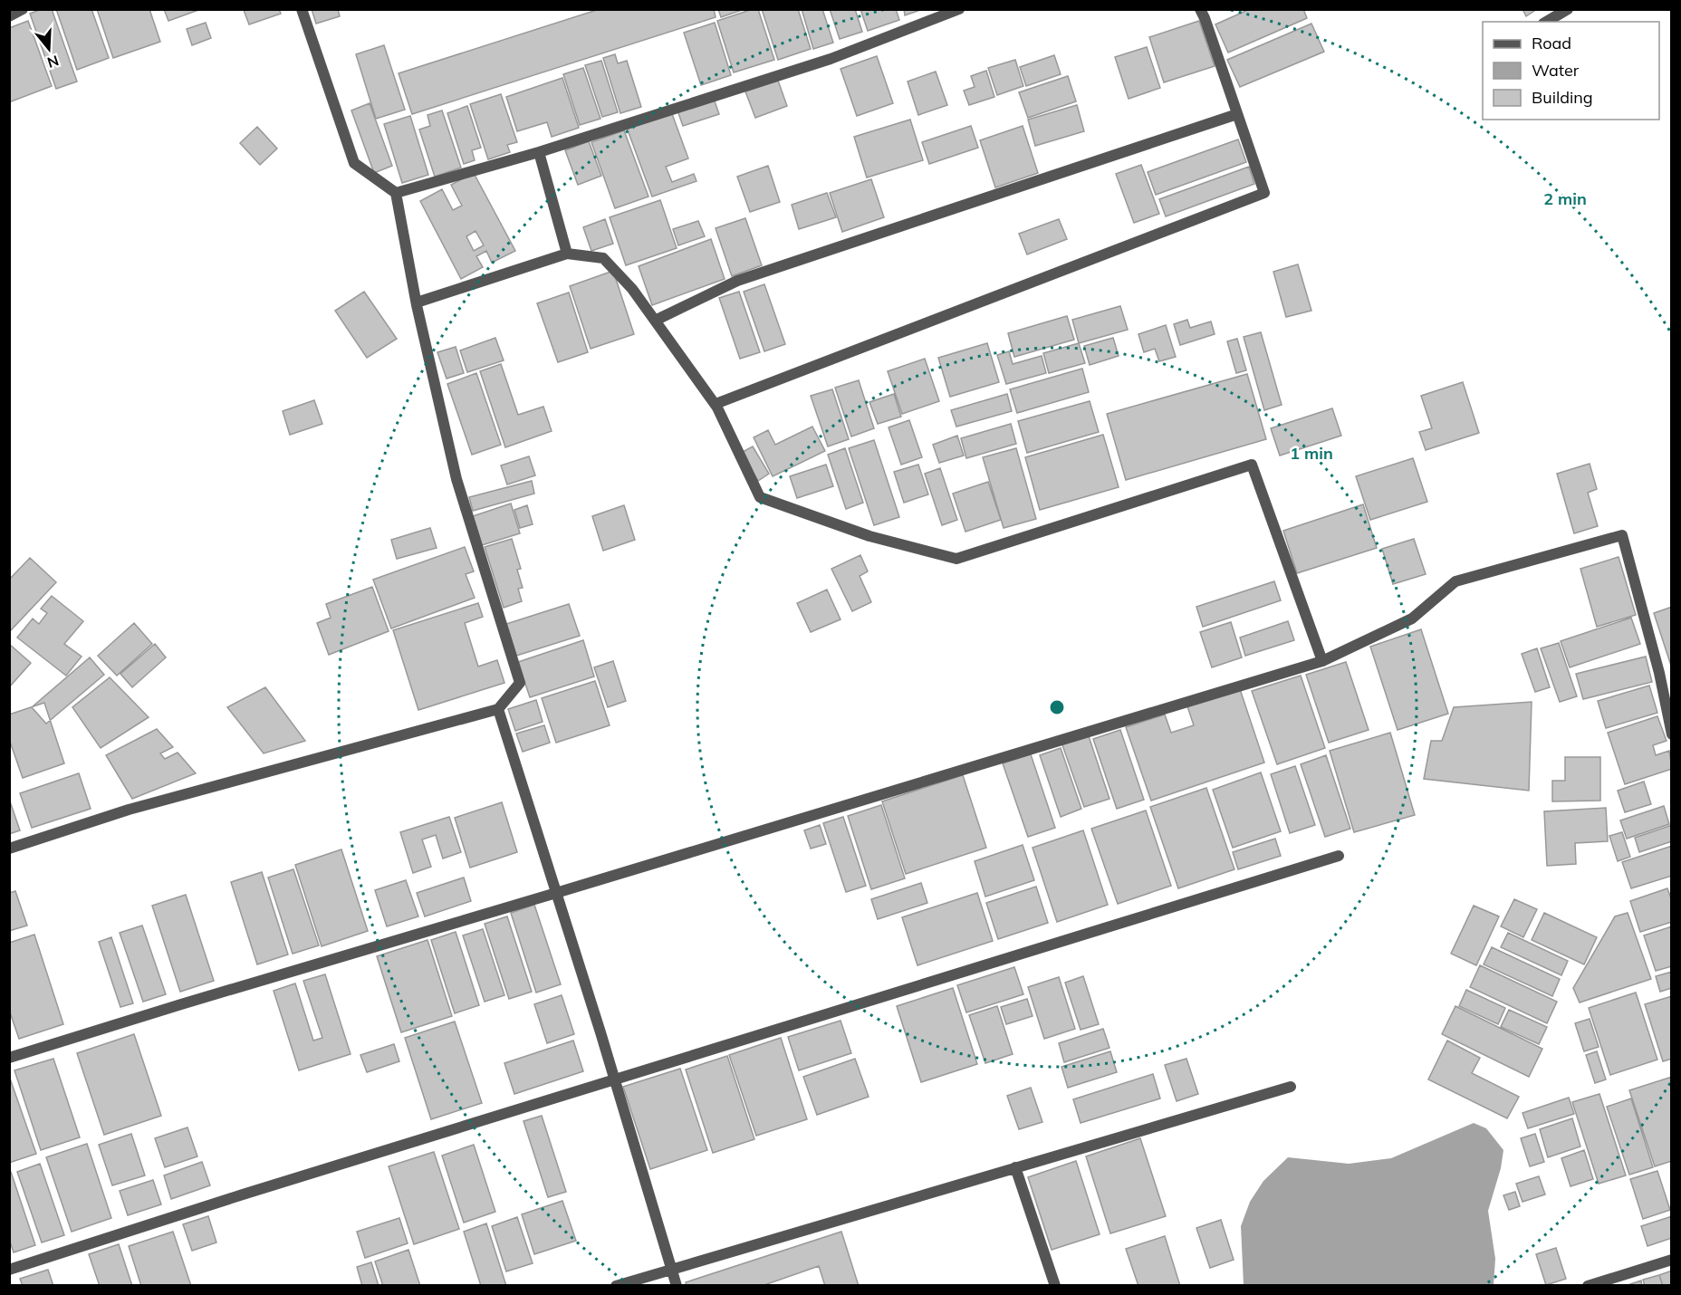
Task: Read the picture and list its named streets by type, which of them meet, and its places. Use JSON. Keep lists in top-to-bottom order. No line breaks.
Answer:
{"legend":["Road","Water","Building"],"north":"bottom","rings":["2 min","1 min"]}
